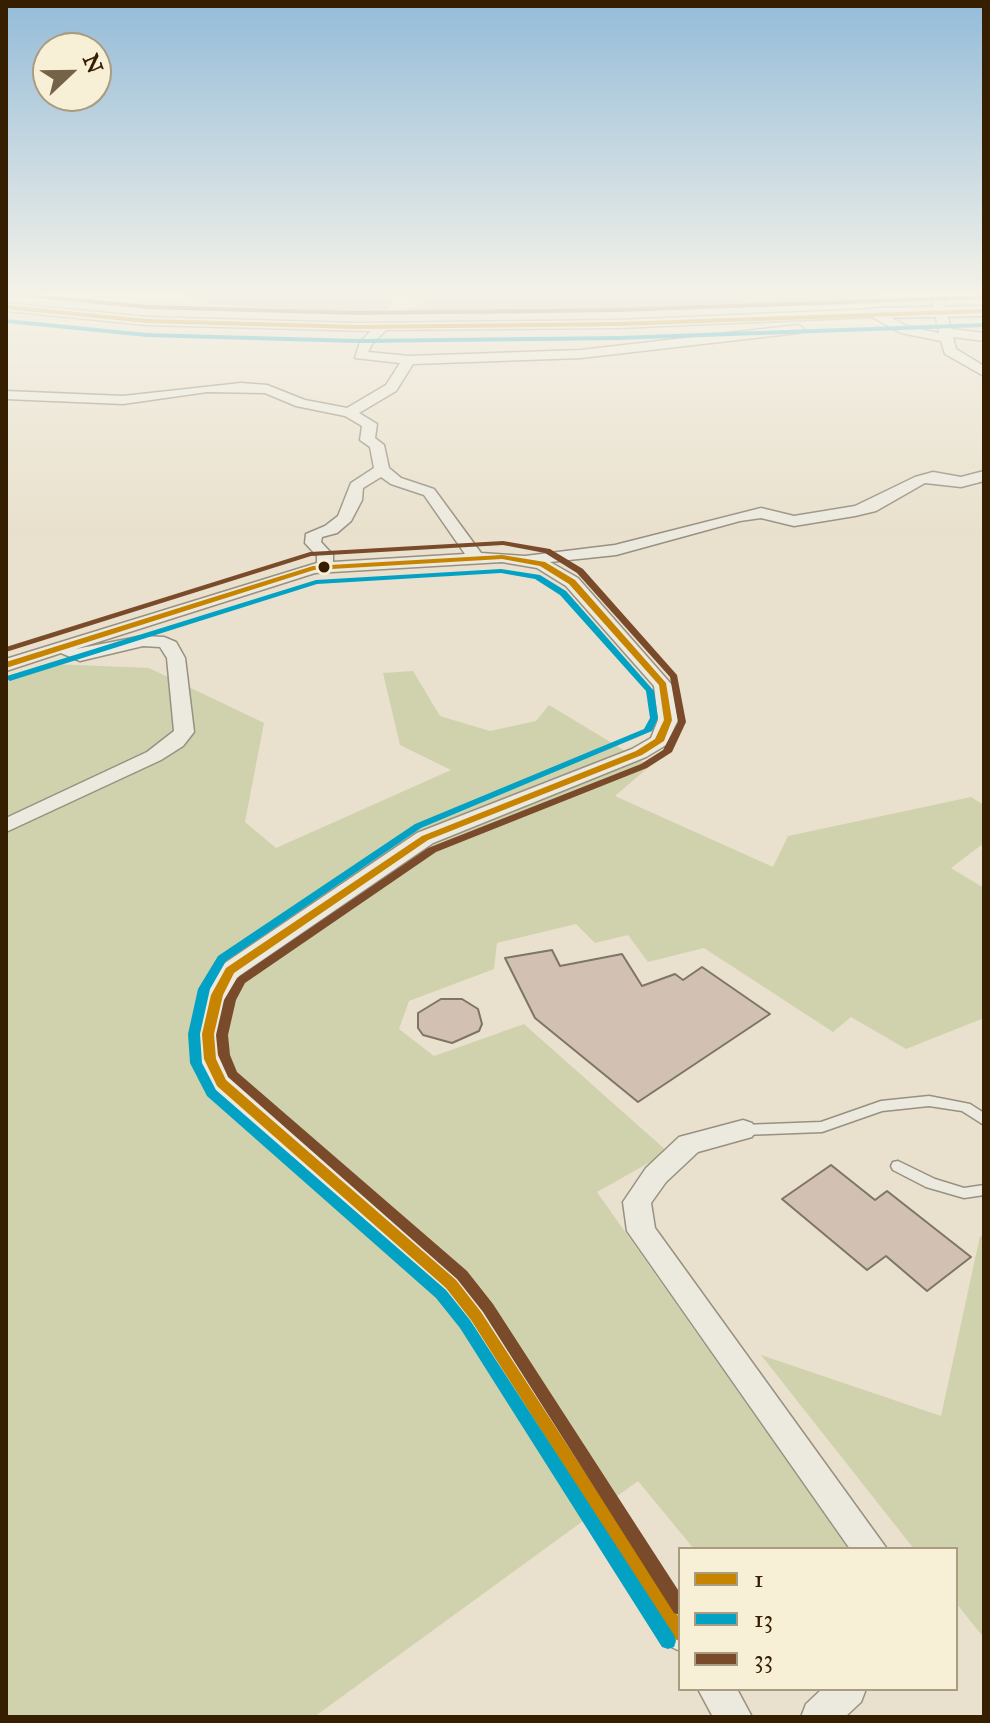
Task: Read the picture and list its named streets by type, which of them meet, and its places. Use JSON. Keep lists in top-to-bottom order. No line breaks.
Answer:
{"lines":["transit line 33","transit line 1","transit line 13"],"legend":["1","13","33"],"north":"right"}
